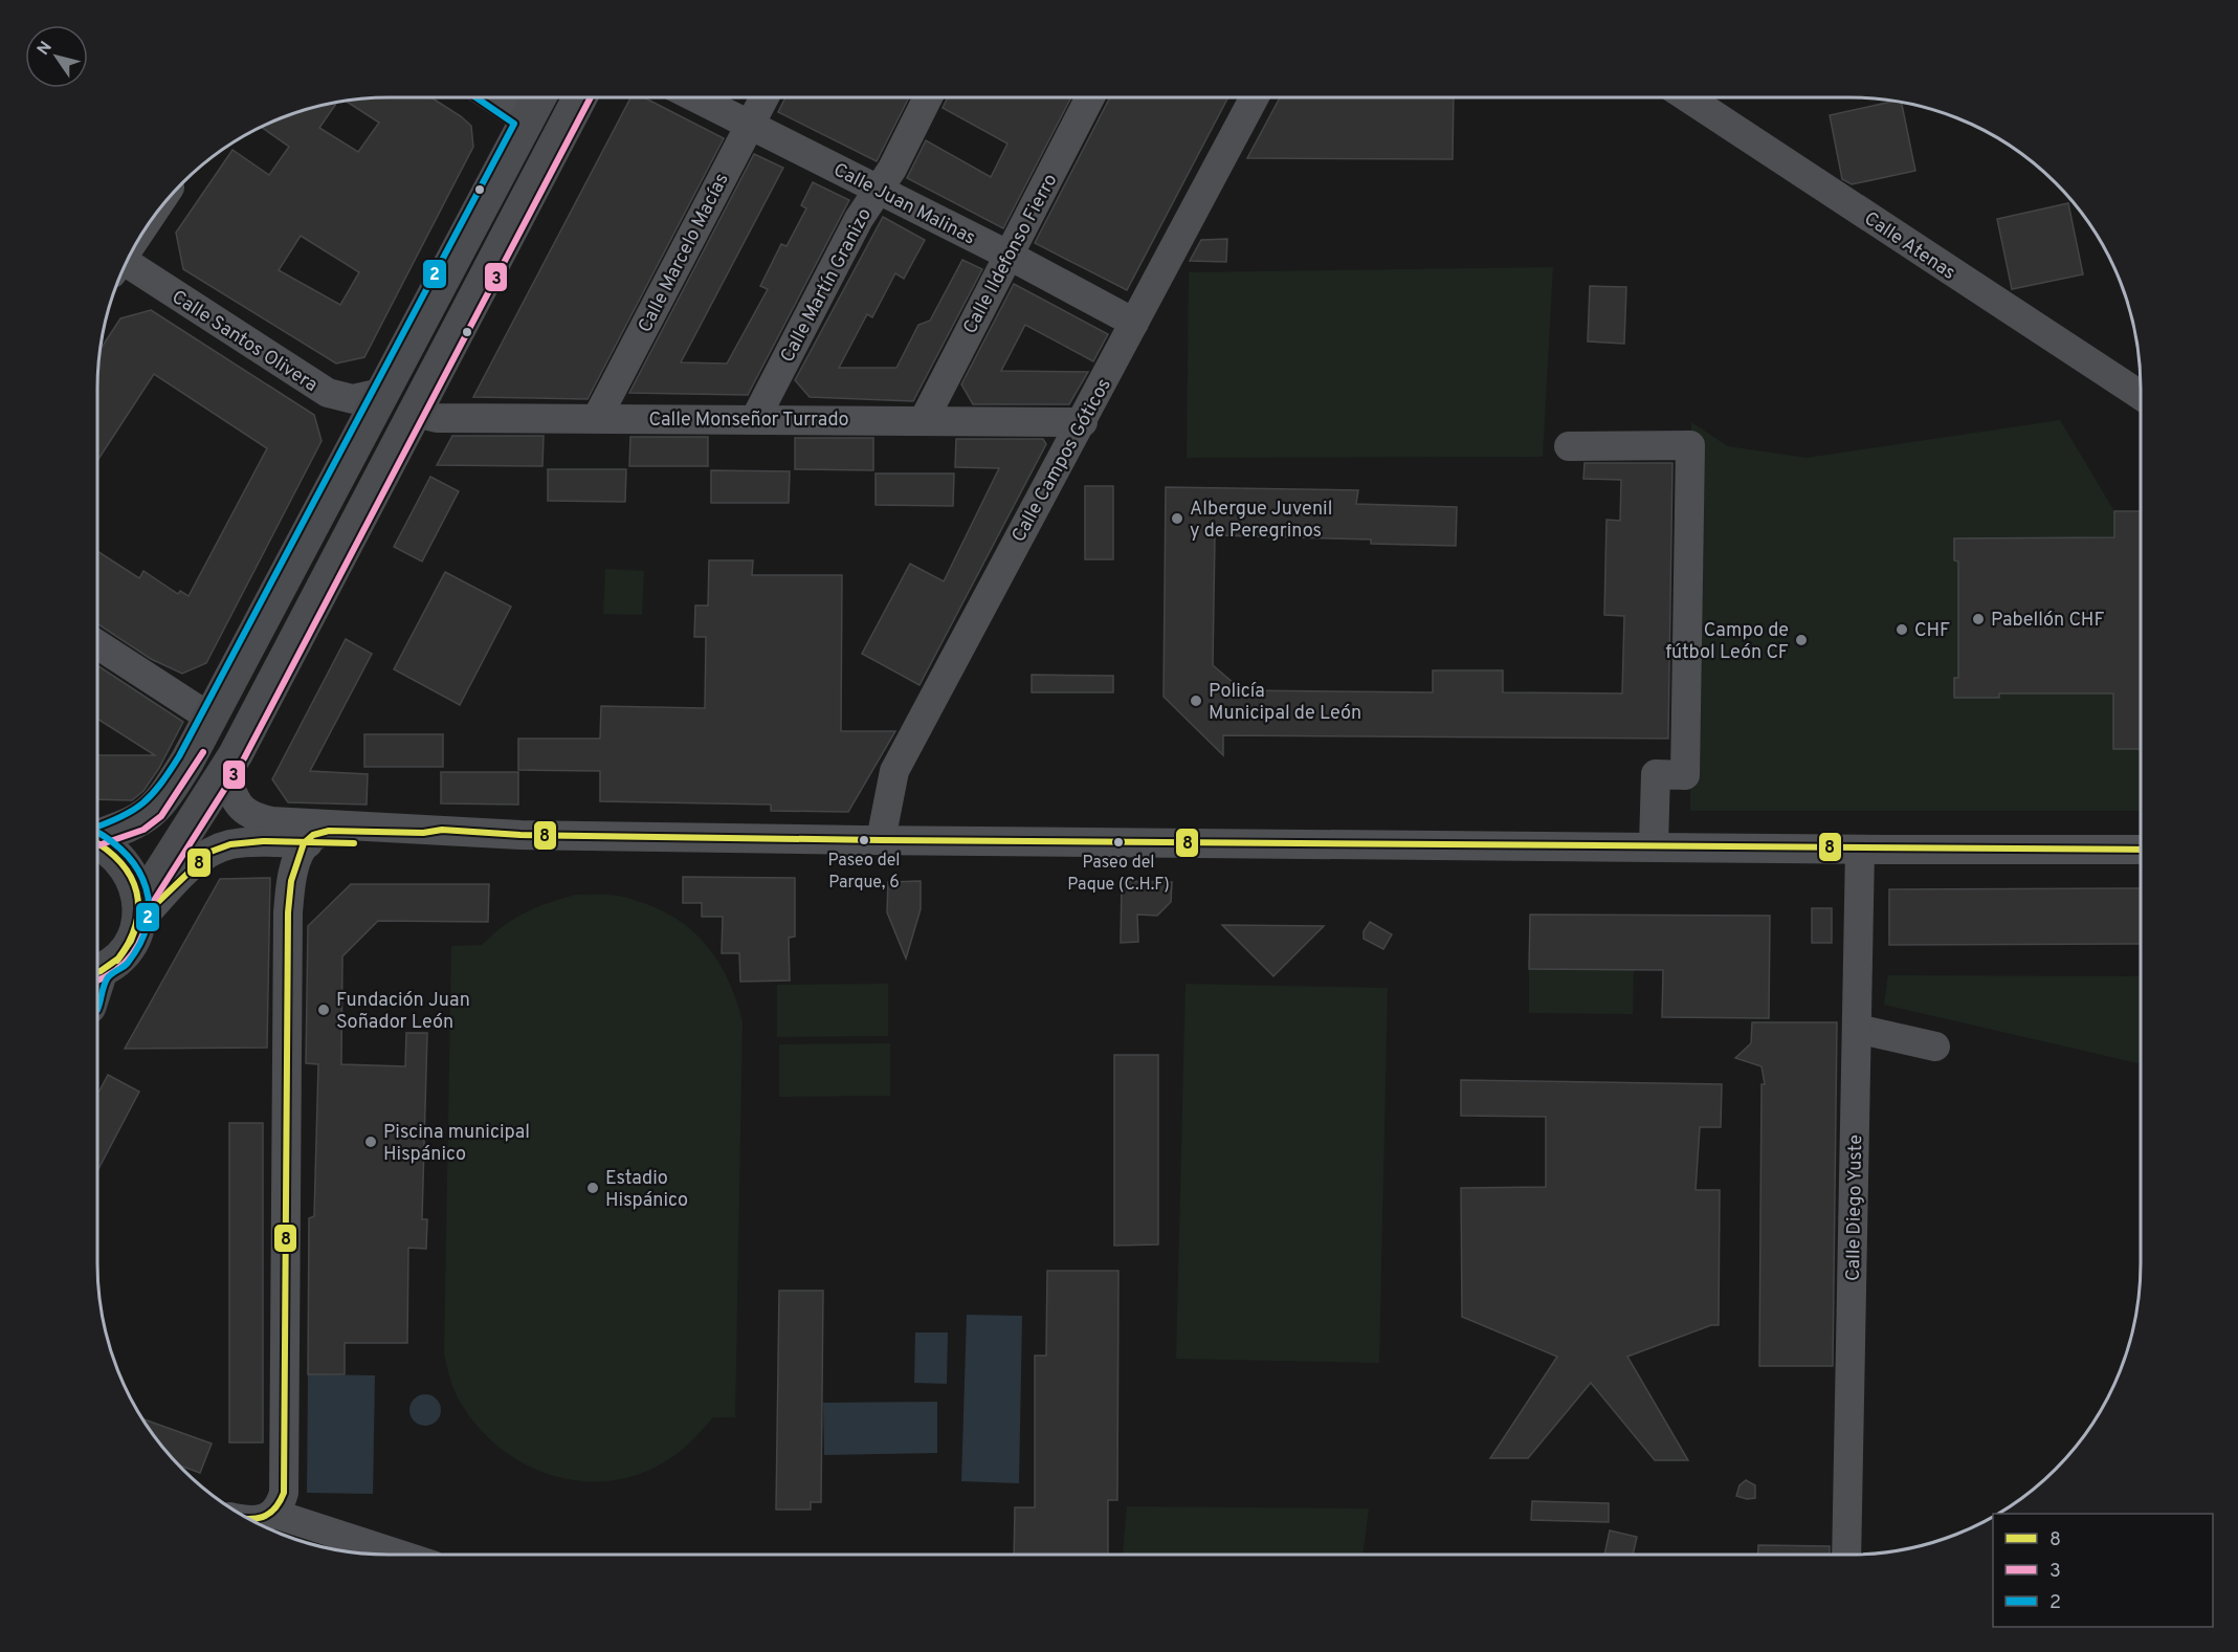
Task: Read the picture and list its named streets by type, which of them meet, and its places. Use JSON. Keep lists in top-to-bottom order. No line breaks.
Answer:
{"streets":{"street":["Calle Juan Malinas","Calle Atenas","Calle Marcelo Macías","Calle Ildefonso Fierro","Calle Martín Granizo","Calle Santos Olivera","Calle Monseñor Turrado","Calle Campos Góticos","Calle Diego Yuste"]},"crossings":[["Calle Juan Malinas","Calle Marcelo Macías"],["Calle Juan Malinas","Calle Ildefonso Fierro"],["Calle Juan Malinas","Calle Martín Granizo"],["Calle Juan Malinas","Calle Campos Góticos"],["Calle Marcelo Macías","Calle Monseñor Turrado"],["Calle Ildefonso Fierro","Calle Monseñor Turrado"],["Calle Martín Granizo","Calle Monseñor Turrado"],["Calle Monseñor Turrado","Calle Campos Góticos"]],"places":["Albergue Juvenil y de Peregrinos","Pabellón CHF","CHF","Campo de fútbol León CF","Policía Municipal de León","Paseo del Parque, 6","Paseo del Paque (C.H.F)","Fundación Juan Soñador León","Piscina municipal Hispánico","Estadio Hispánico"],"lines":["transit line 3","transit line 2","transit line 8"],"legend":["8","3","2"],"north":"top left"}
